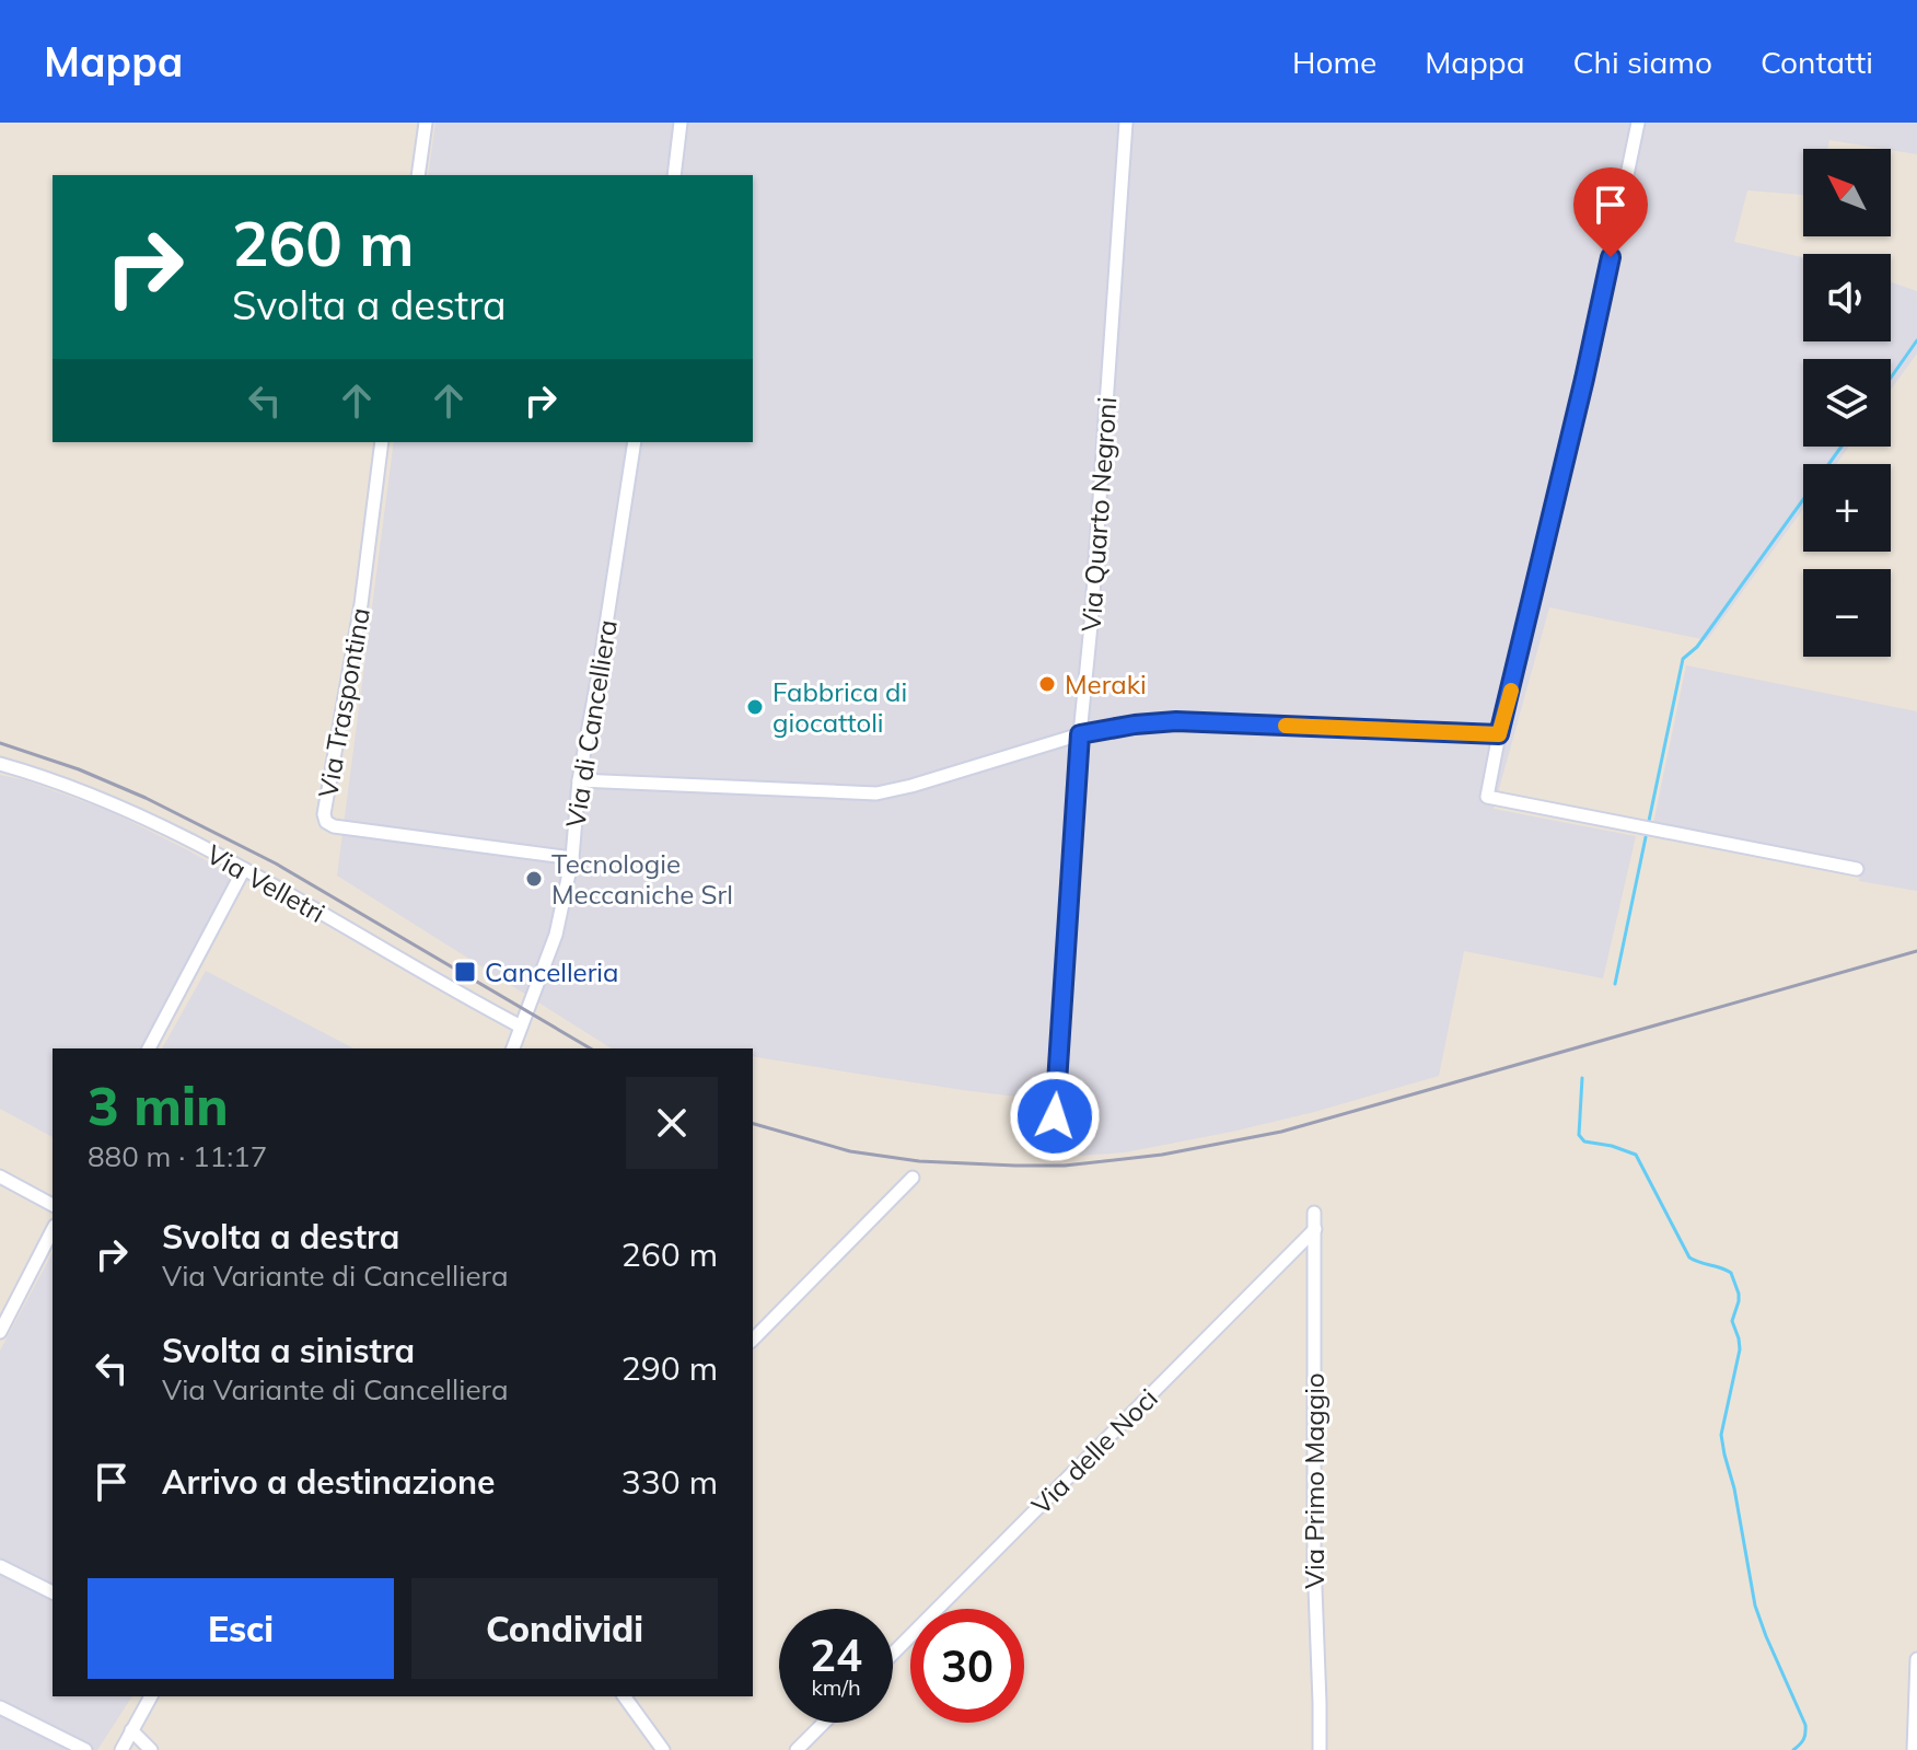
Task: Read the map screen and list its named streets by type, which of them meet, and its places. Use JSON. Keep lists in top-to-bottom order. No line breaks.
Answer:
{"streets":{"street":["Via Quarto Negroni","Via Traspontina","Via di Cancelliera","Via Velletri","Via delle Noci","Via Primo Maggio"]},"crossings":[["Via Traspontina","Via di Cancelliera"],["Via di Cancelliera","Via Velletri"],["Via delle Noci","Via Primo Maggio"]],"places":{"other":["Meraki","Fabbrica di giocattoli","Tecnologie Meccaniche Srl"],"transit":["Cancelleria"]},"north":"top left","page":{"header":"Mappa","nav":["Home","Mappa","Chi siamo","Contatti"],"map_buttons":["+","−"],"turn":["260 m","Svolta a destra"],"heading":["3 min","880 m · 11:17"],"list":[{"name":"Svolta a destra","note":"Via Variante di Cancelliera","value":"260 m"},{"name":"Svolta a sinistra","note":"Via Variante di Cancelliera","value":"290 m"},{"name":"Arrivo a destinazione","value":"330 m"}],"buttons":["Esci","Condividi"],"speed":"24 km/h","limit":"30"}}
